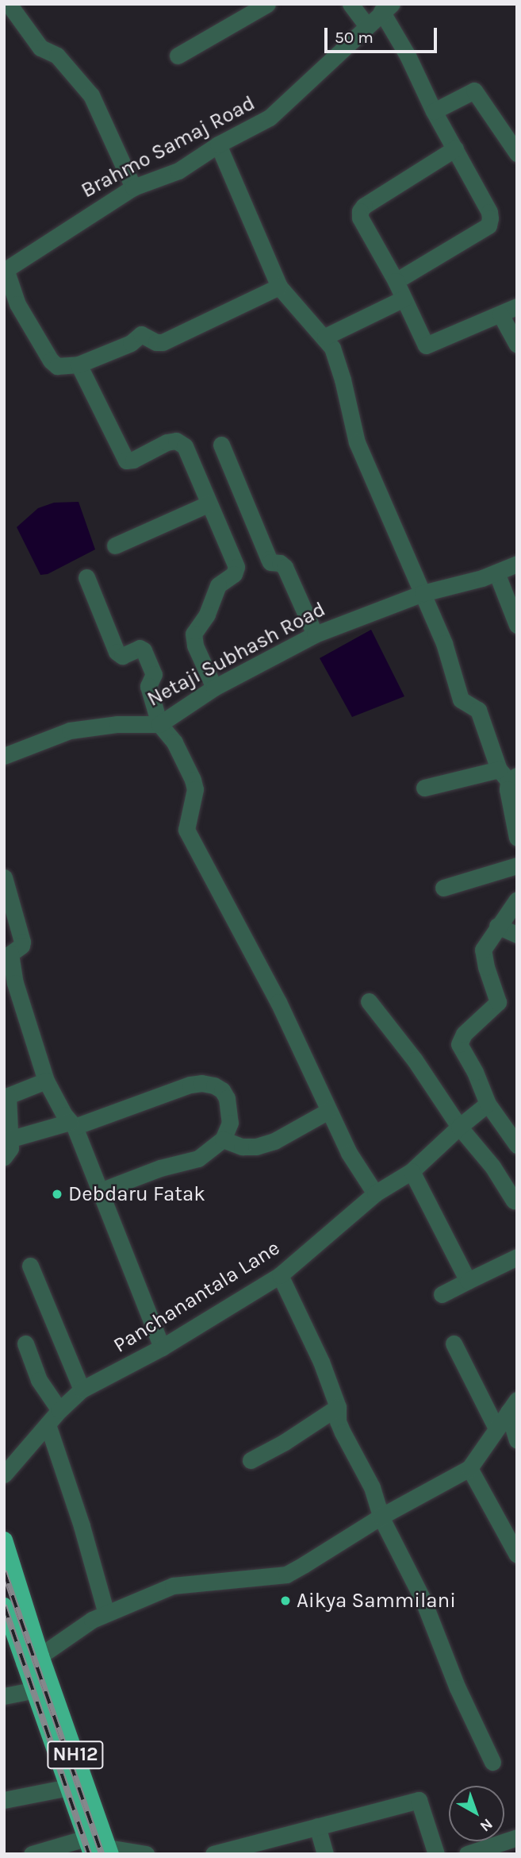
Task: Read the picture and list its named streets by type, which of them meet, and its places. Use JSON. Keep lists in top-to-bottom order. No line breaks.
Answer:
{"streets":{"highway":["NH12"],"street":["Brahmo Samaj Road","Netaji Subhash Road","Panchanantala Lane"]},"places":["Debdaru Fatak","Aikya Sammilani"],"scale_bar":"50 m","north":"bottom right"}
